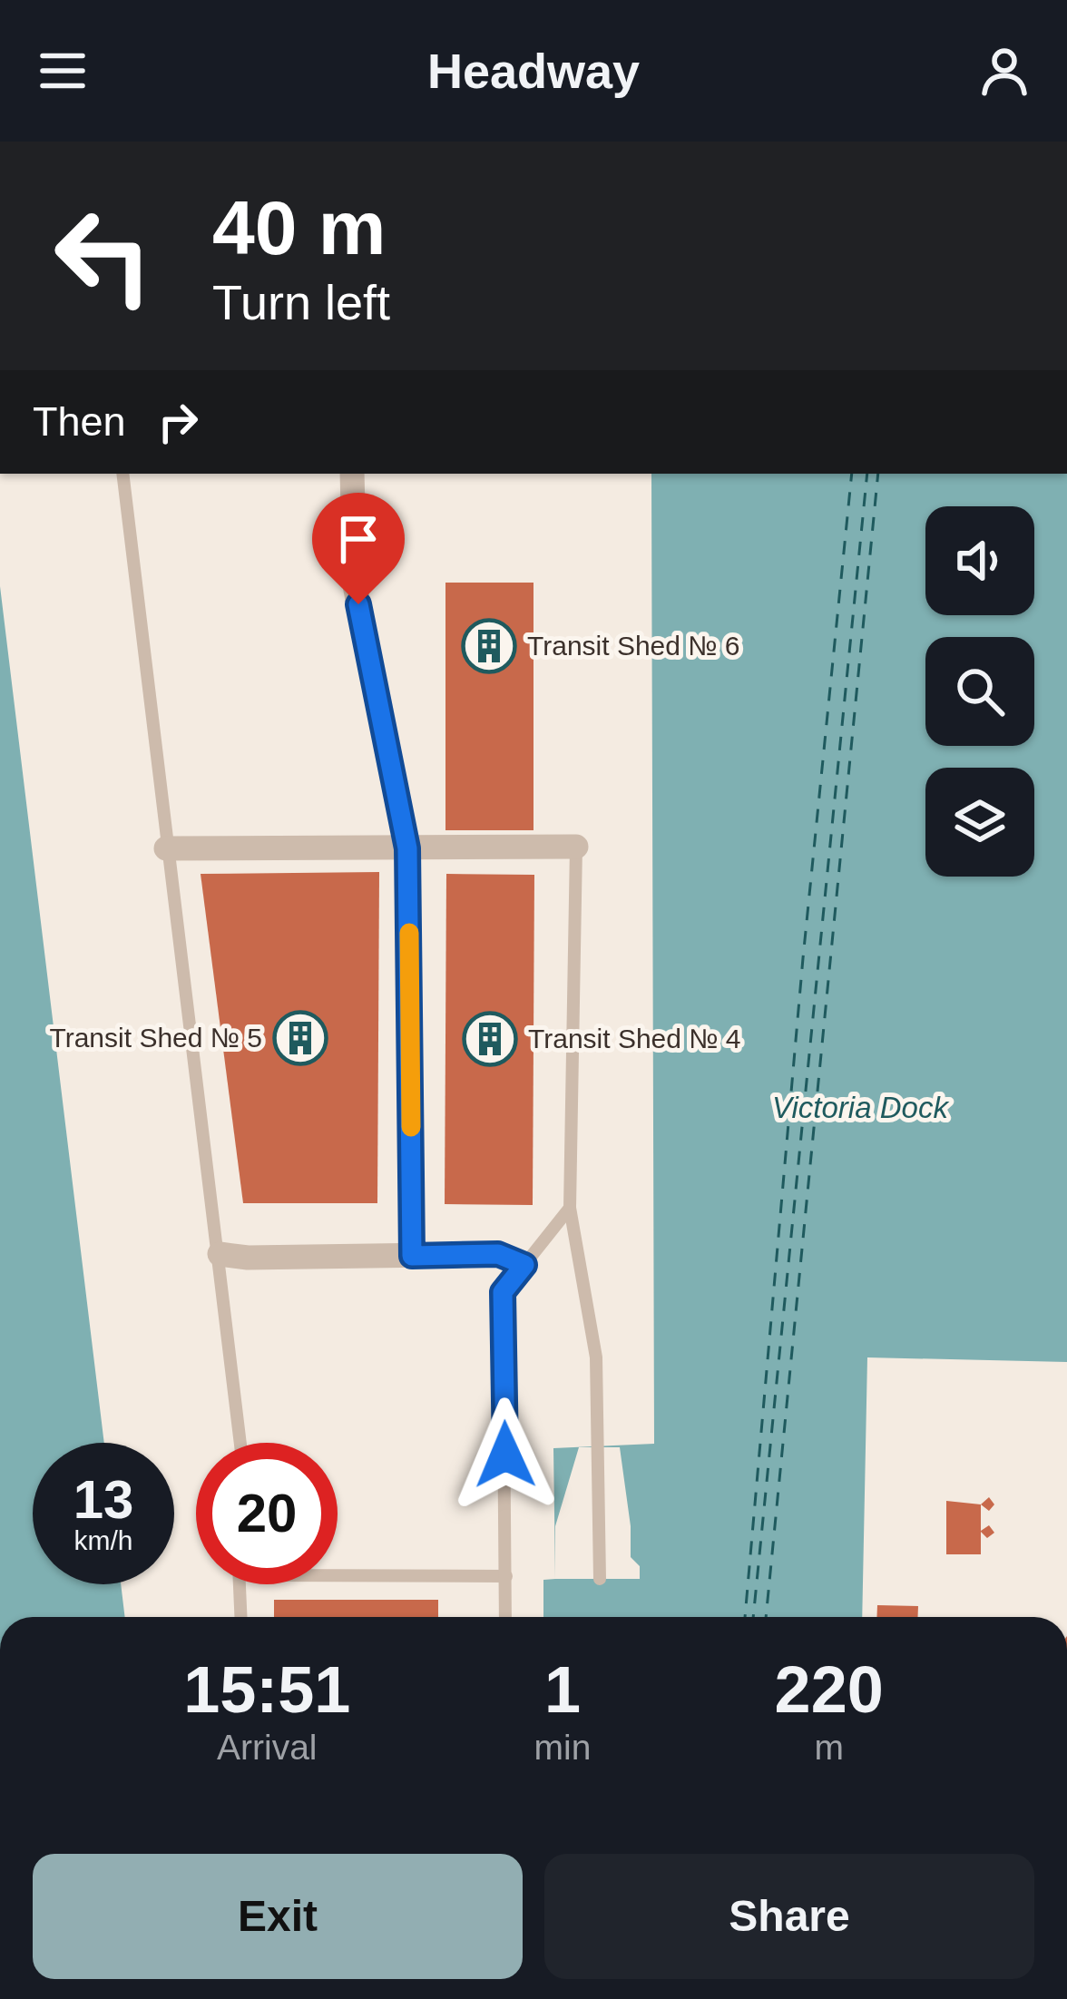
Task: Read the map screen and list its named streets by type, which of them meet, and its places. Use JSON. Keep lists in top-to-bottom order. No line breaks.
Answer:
{"water":["Victoria Dock"],"places":{"building":["Transit Shed № 6","Transit Shed № 5","Transit Shed № 4"]},"page":{"header":"Headway","turn":["40 m","Turn left"],"then":"Then","speed":"13 km/h","limit":"20","eta":["15:51","Arrival","1","min","220","m"],"buttons":["Exit","Share"]}}
